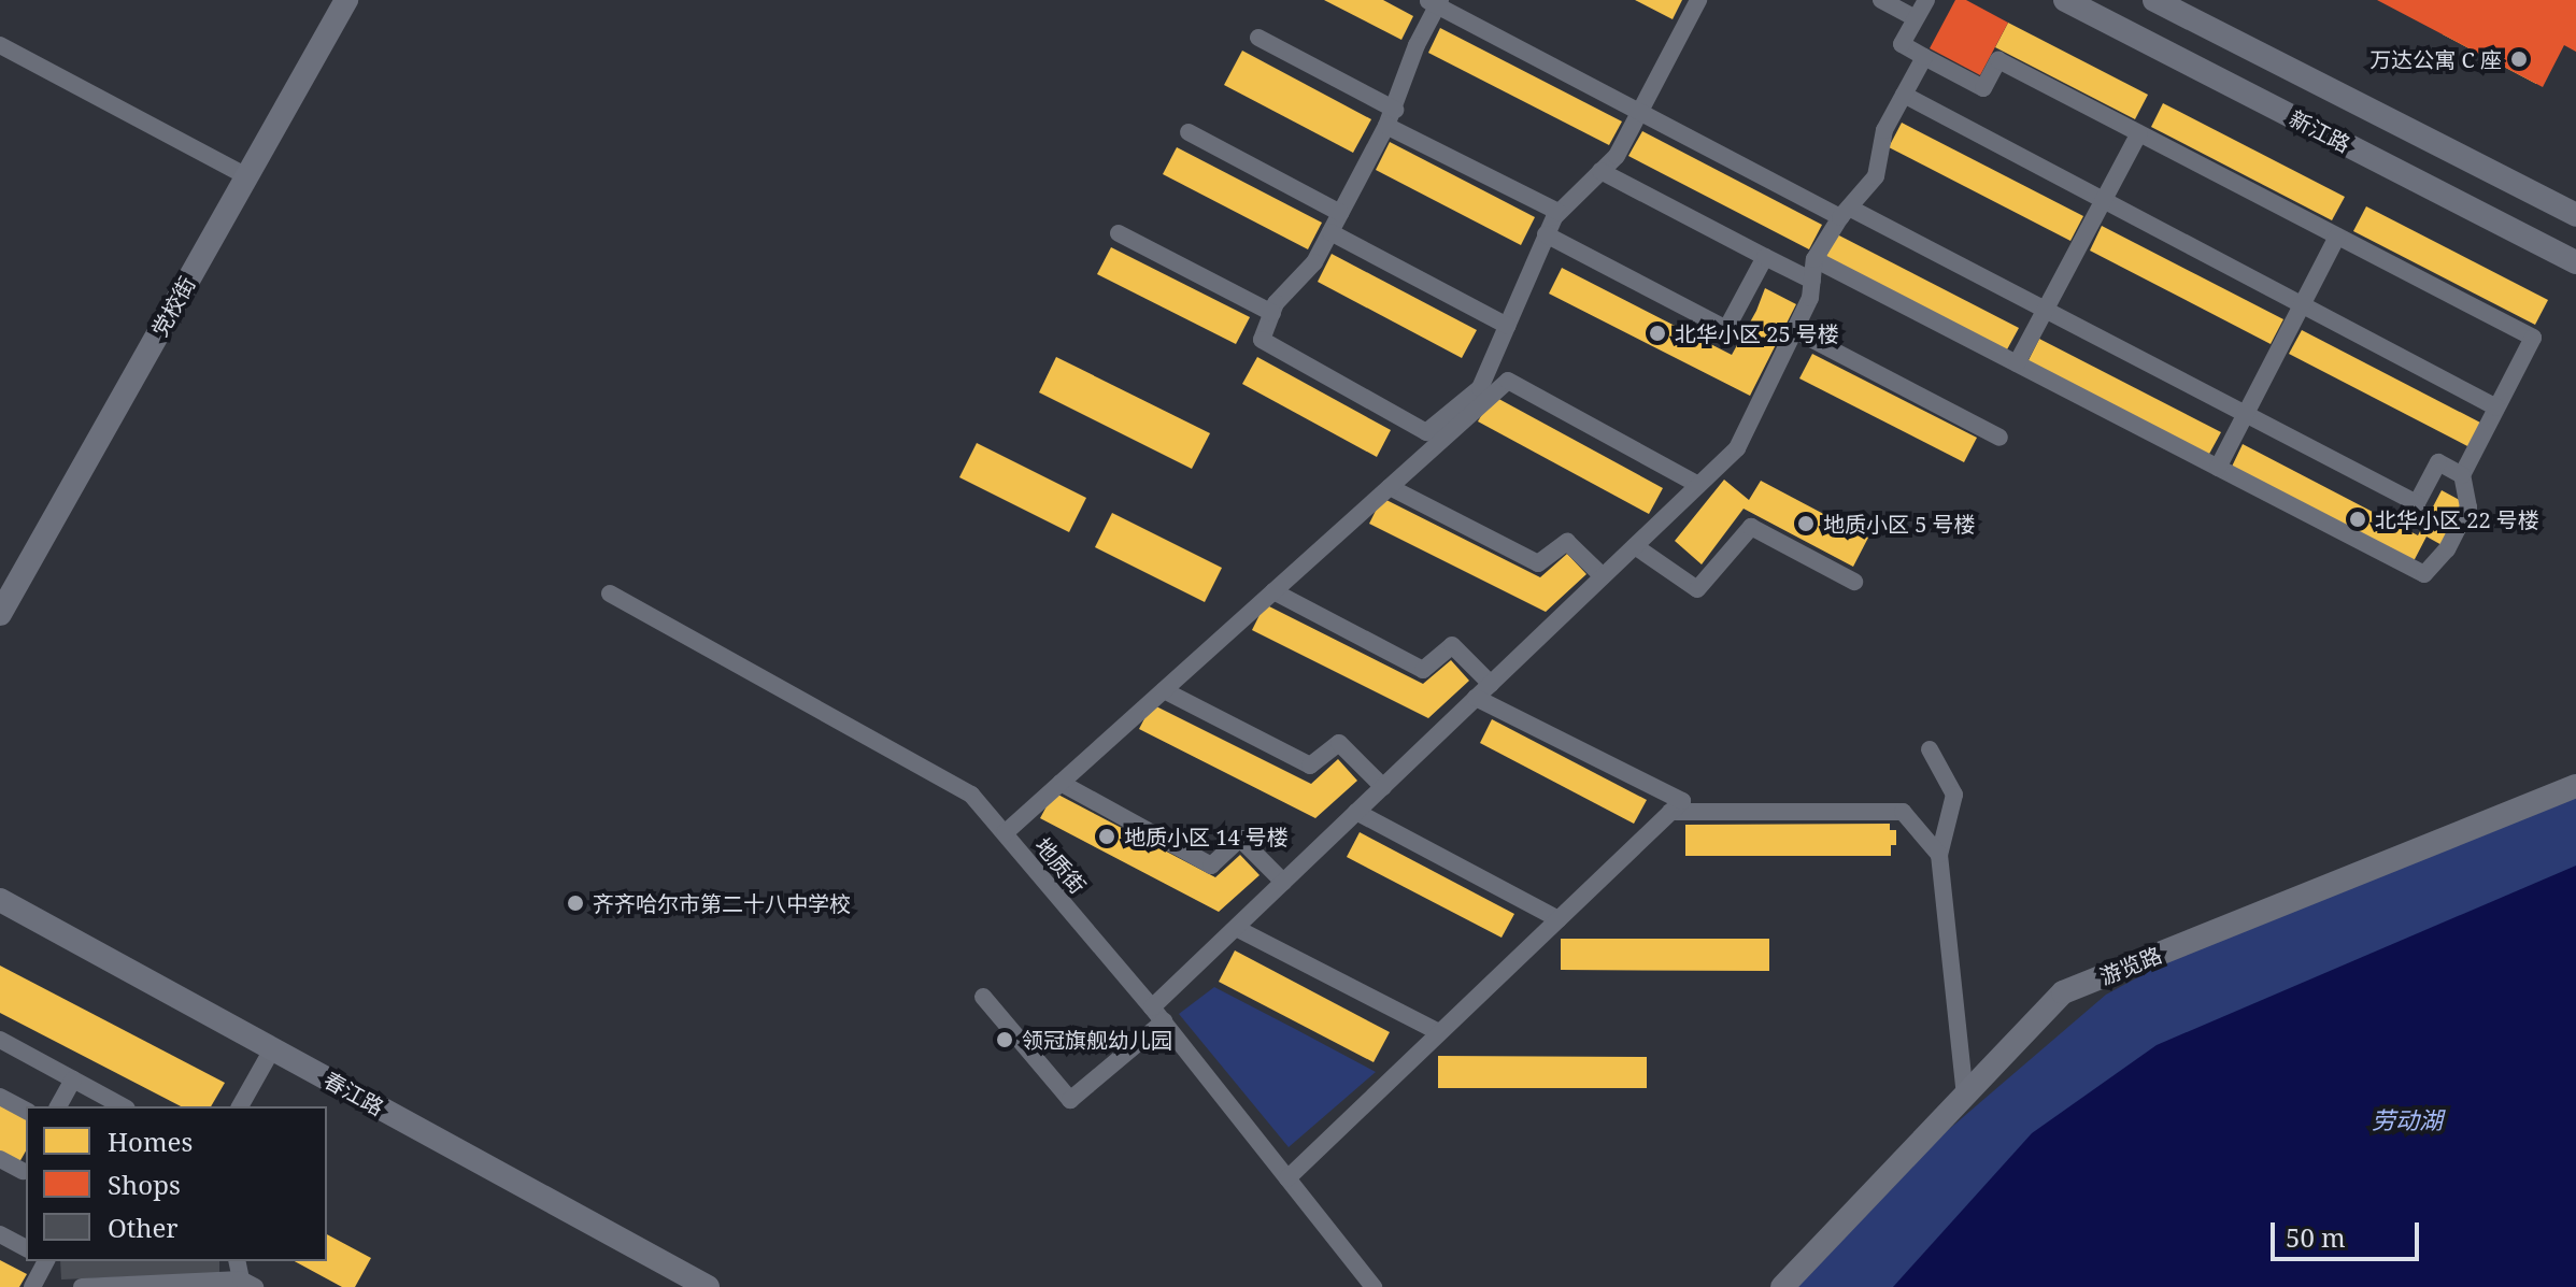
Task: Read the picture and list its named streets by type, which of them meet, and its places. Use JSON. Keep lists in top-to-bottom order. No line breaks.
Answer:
{"streets":{"main road":["新江路","党校街","游览路","春江路"],"street":["地质街"]},"water":["劳动湖"],"places":["万达公寓 C 座","北华小区 25 号楼","北华小区 22 号楼","地质小区 5 号楼","地质小区 14 号楼","齐齐哈尔市第二十八中学校","领冠旗舰幼儿园"],"legend":["Homes","Shops","Other"],"scale_bar":"50 m"}
